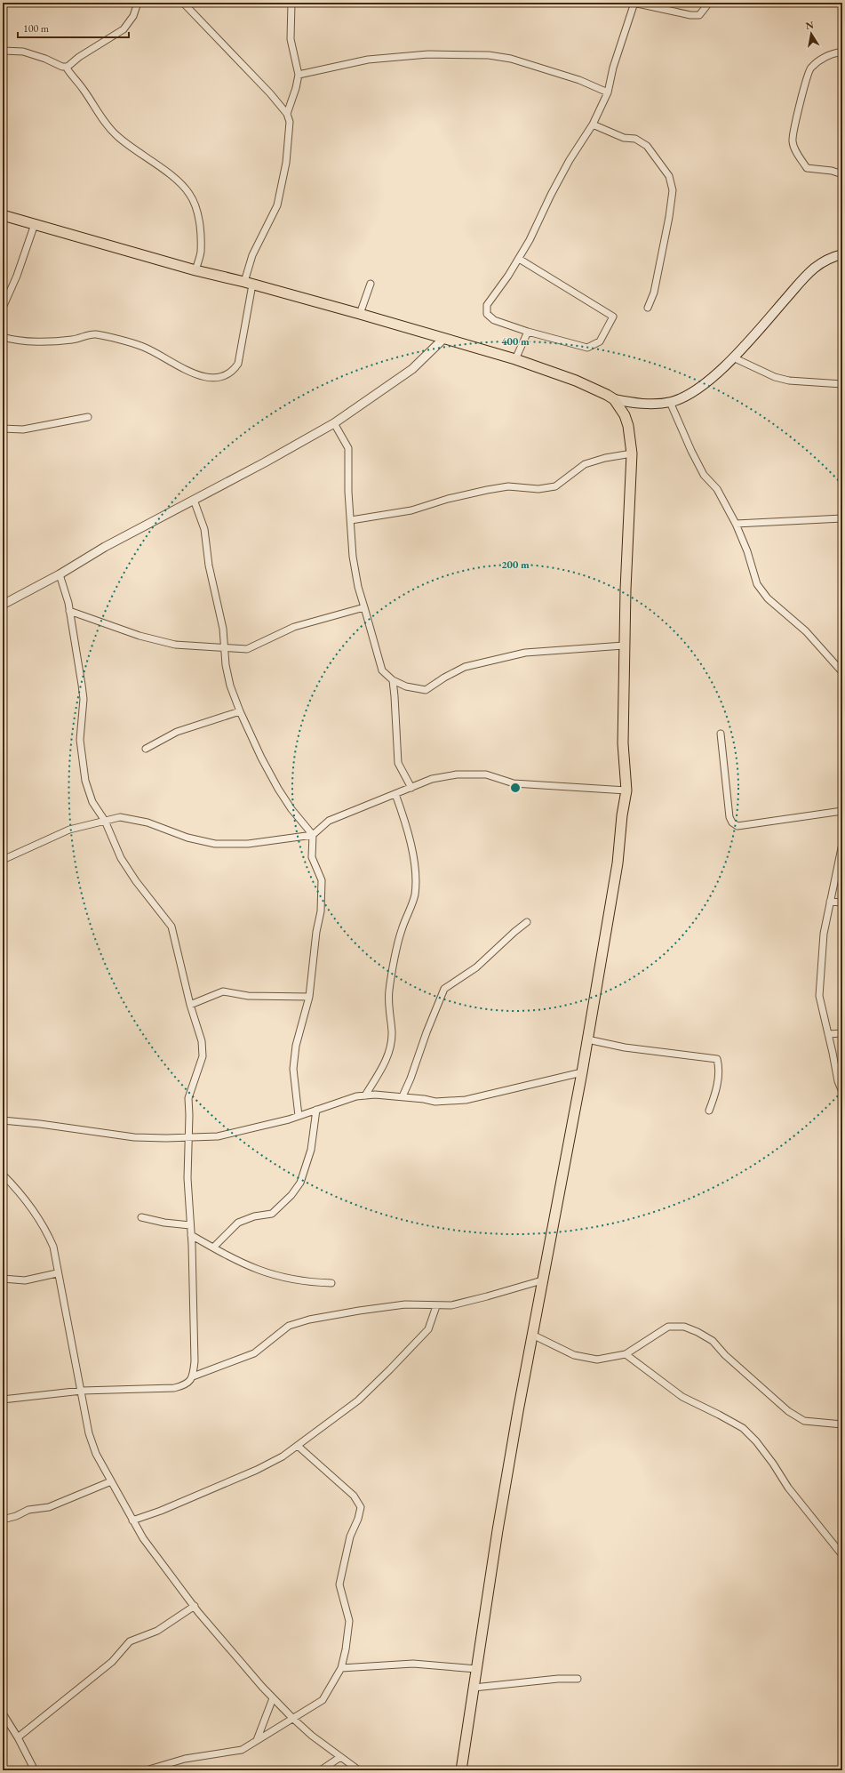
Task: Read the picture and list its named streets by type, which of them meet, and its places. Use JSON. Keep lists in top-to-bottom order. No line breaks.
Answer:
{"scale_bar":"100 m","north":"top","rings":["400 m","200 m"]}
